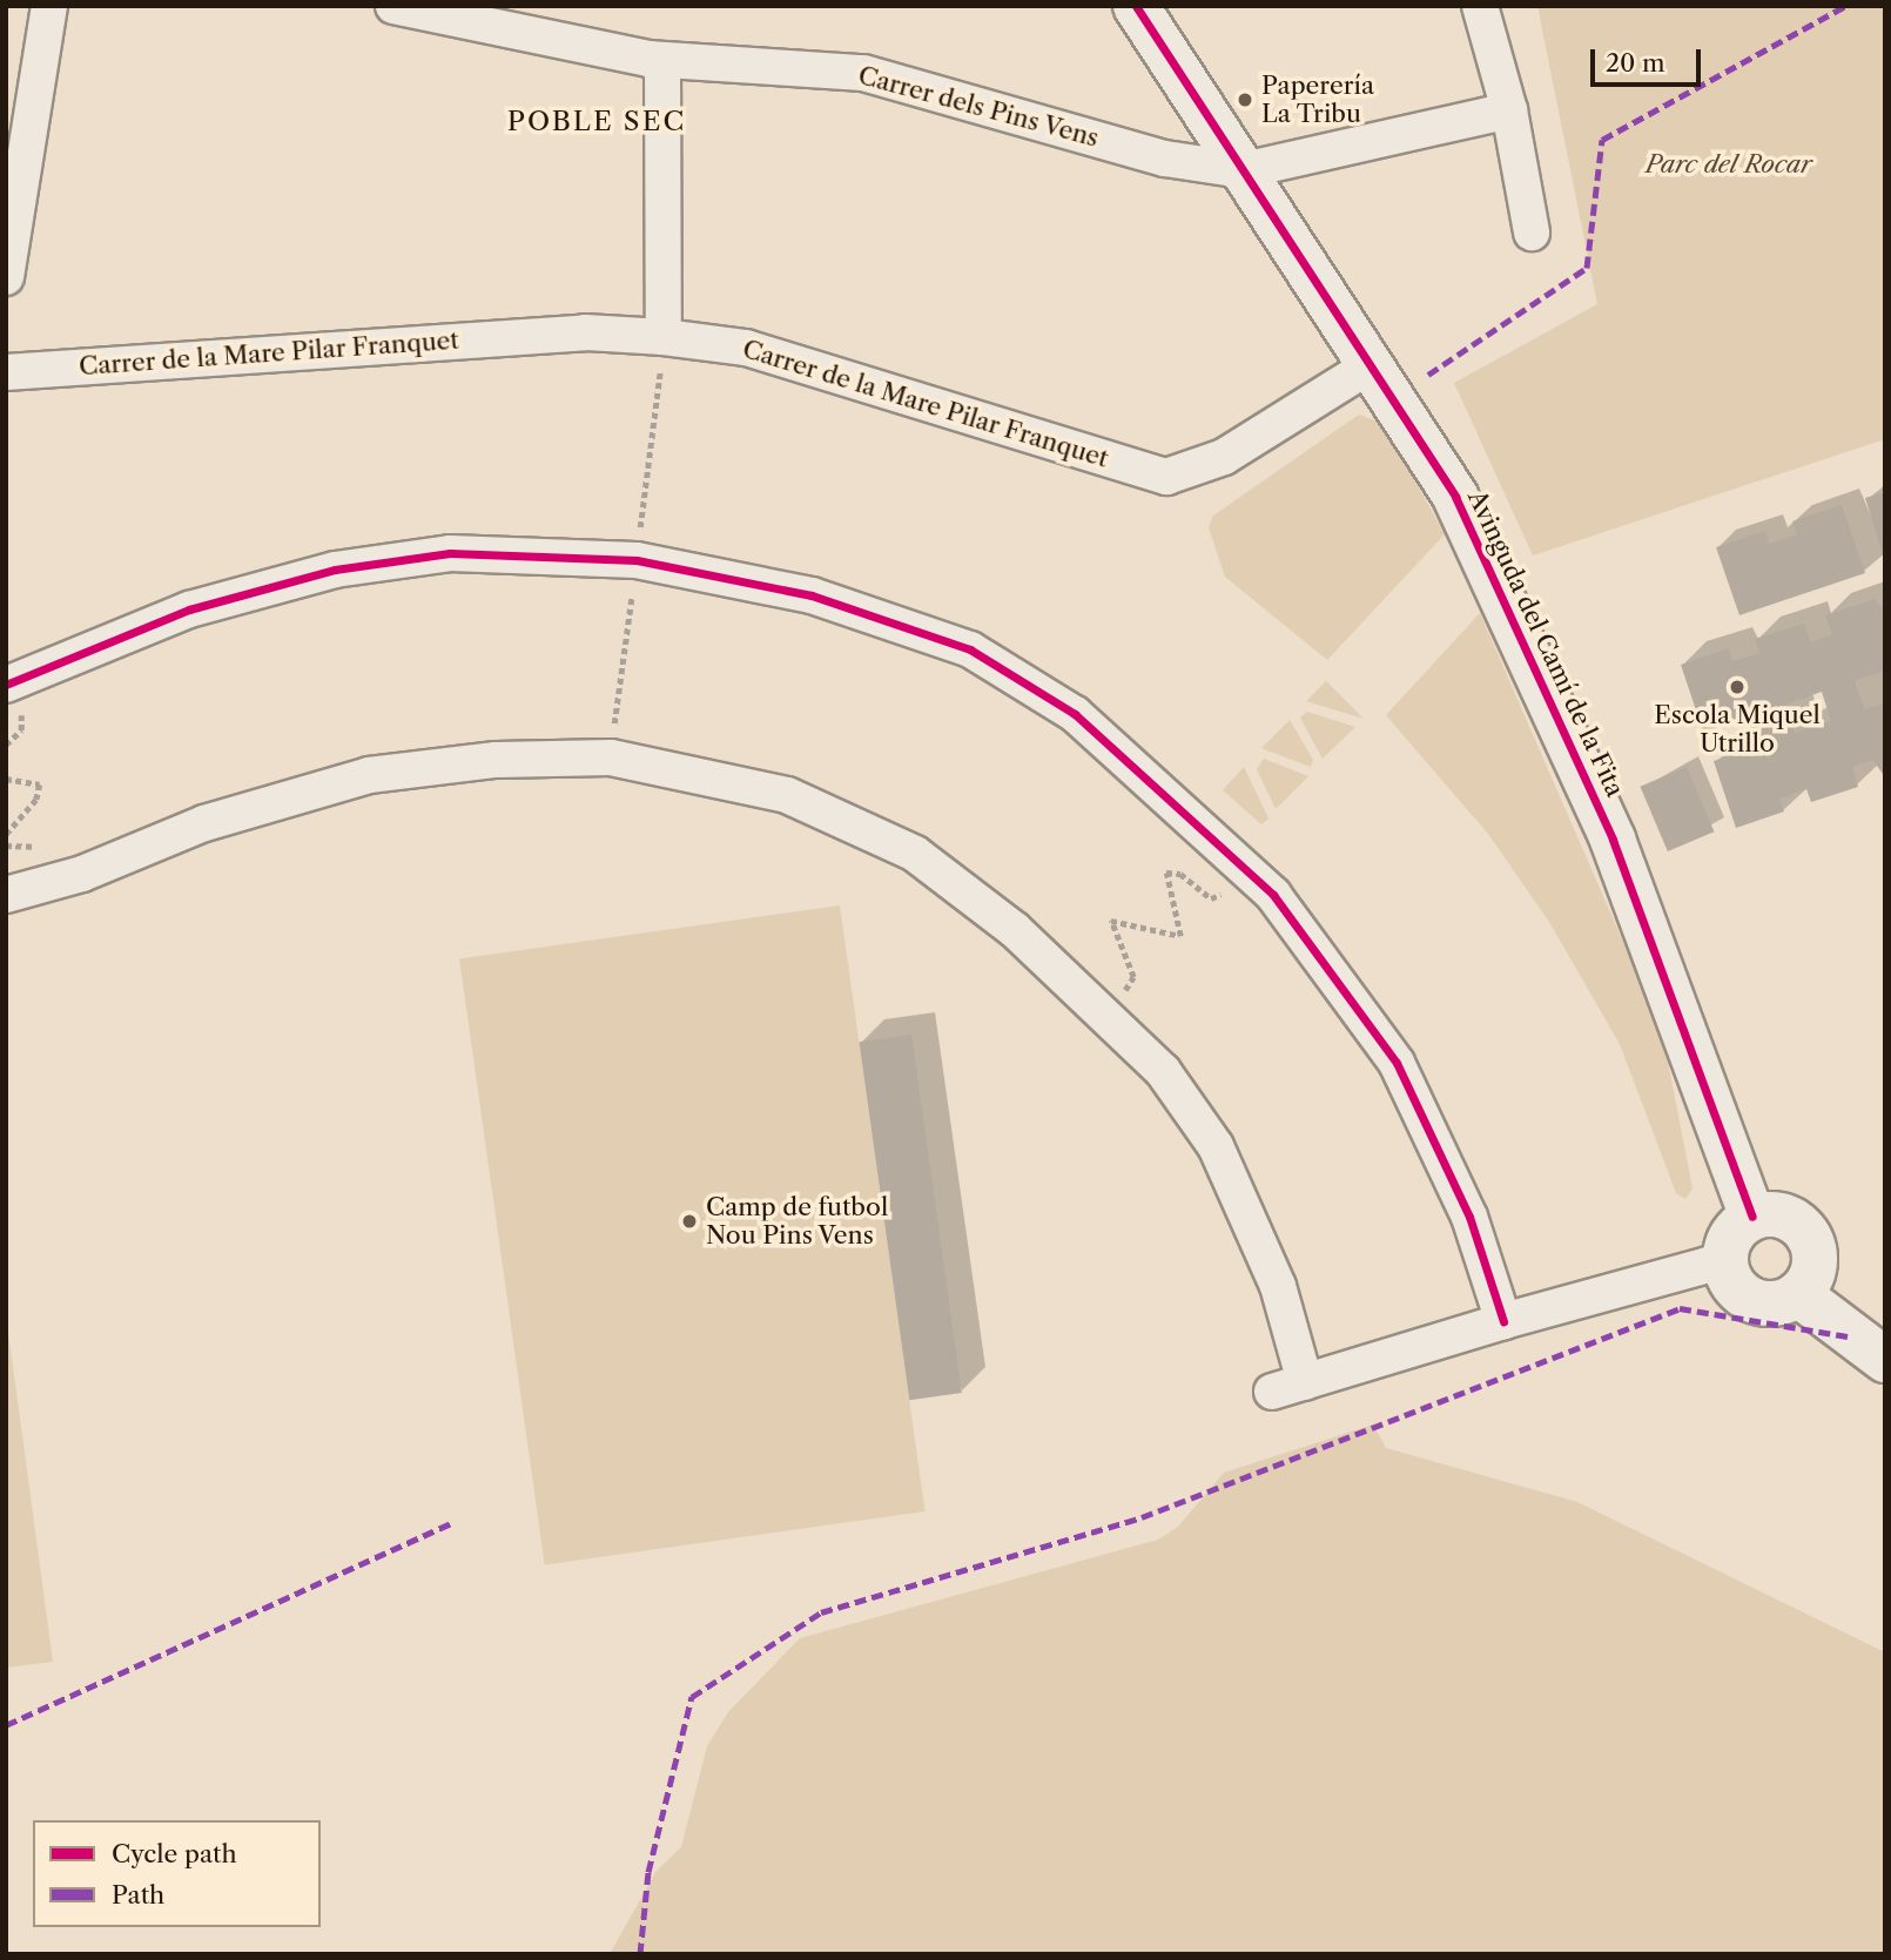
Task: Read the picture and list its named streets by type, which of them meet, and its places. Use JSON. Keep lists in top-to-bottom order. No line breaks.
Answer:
{"streets":{"street":["Carrer dels Pins Vens","Carrer de la Mare Pilar Franquet","Avinguda del Camí de la Fita"]},"crossings":[["Carrer dels Pins Vens","Avinguda del Camí de la Fita"],["Carrer de la Mare Pilar Franquet","Avinguda del Camí de la Fita"]],"districts":["POBLE SEC"],"parks":["Parc del Rocar"],"places":["Paperería La Tribu","Escola Miquel Utrillo","Camp de futbol Nou Pins Vens"],"legend":["Cycle path","Path"],"scale_bar":"20 m"}
